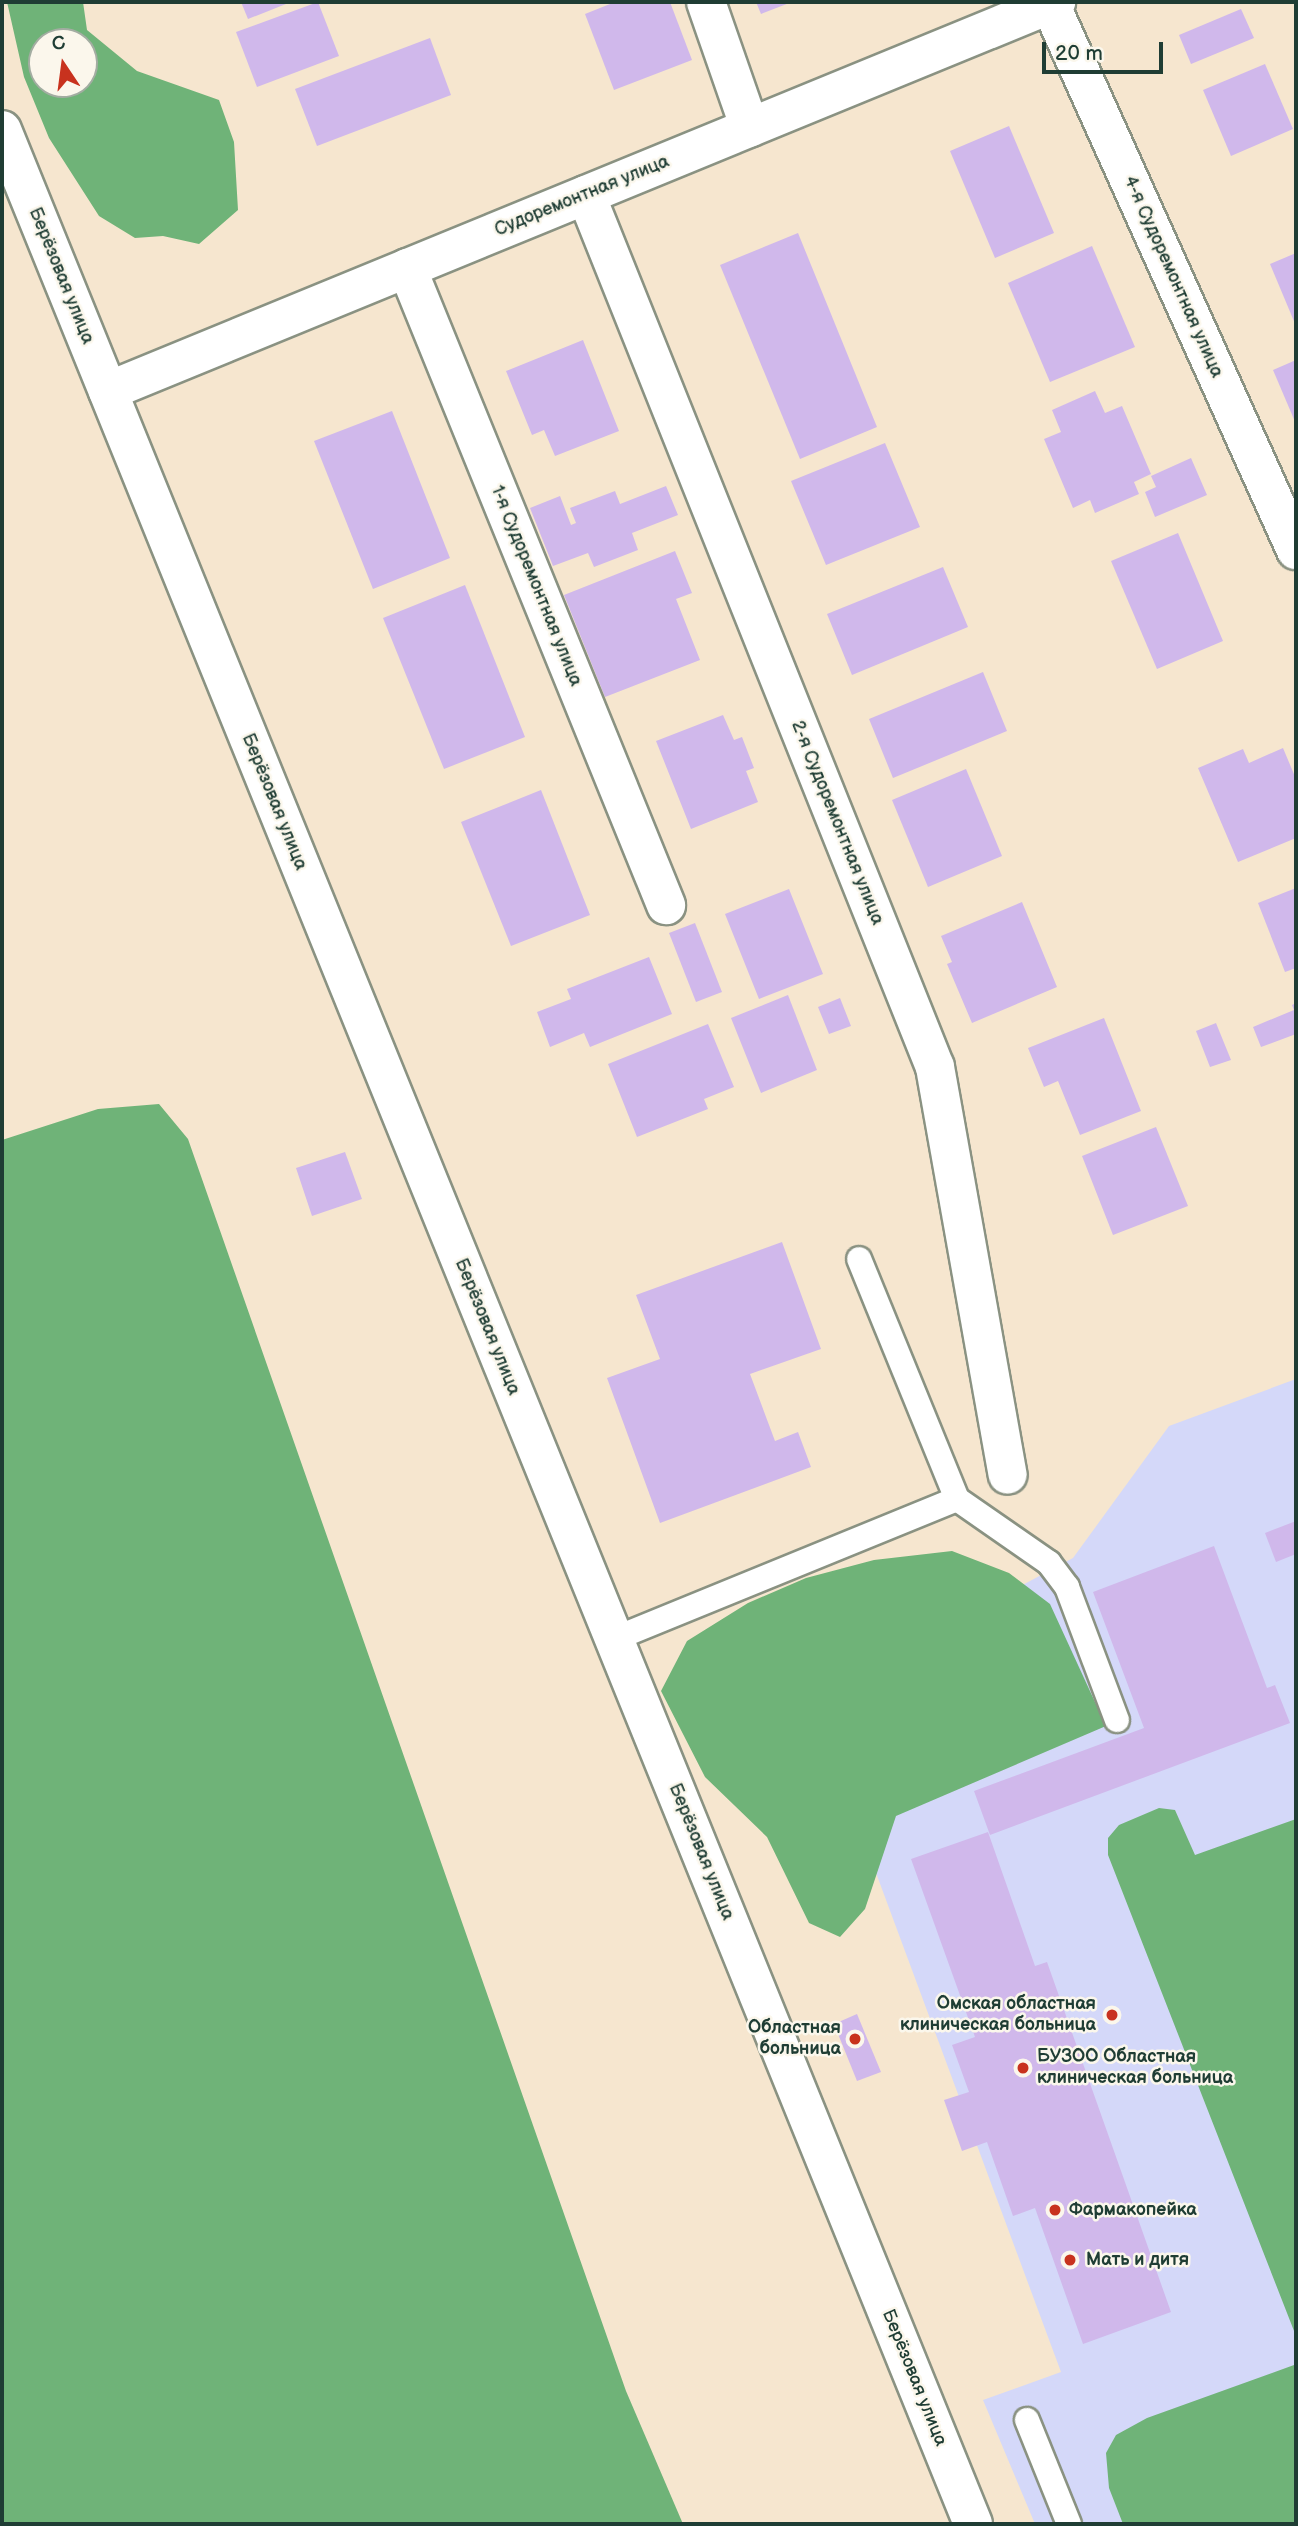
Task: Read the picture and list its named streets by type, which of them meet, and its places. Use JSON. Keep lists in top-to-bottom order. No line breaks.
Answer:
{"streets":{"street":["Судоремонтная улица","Берёзовая улица","4-я Судоремонтная улица","1-я Судоремонтная улица","2-я Судоремонтная улица"]},"crossings":[["Судоремонтная улица","Берёзовая улица"],["Судоремонтная улица","4-я Судоремонтная улица"],["Судоремонтная улица","1-я Судоремонтная улица"],["Судоремонтная улица","2-я Судоремонтная улица"]],"places":["Омская областная клиническая больница","Областная больница","БУЗОО Областная клиническая больница","Фармакопейка","Мать и дитя"],"scale_bar":"20 m","north":"top"}
